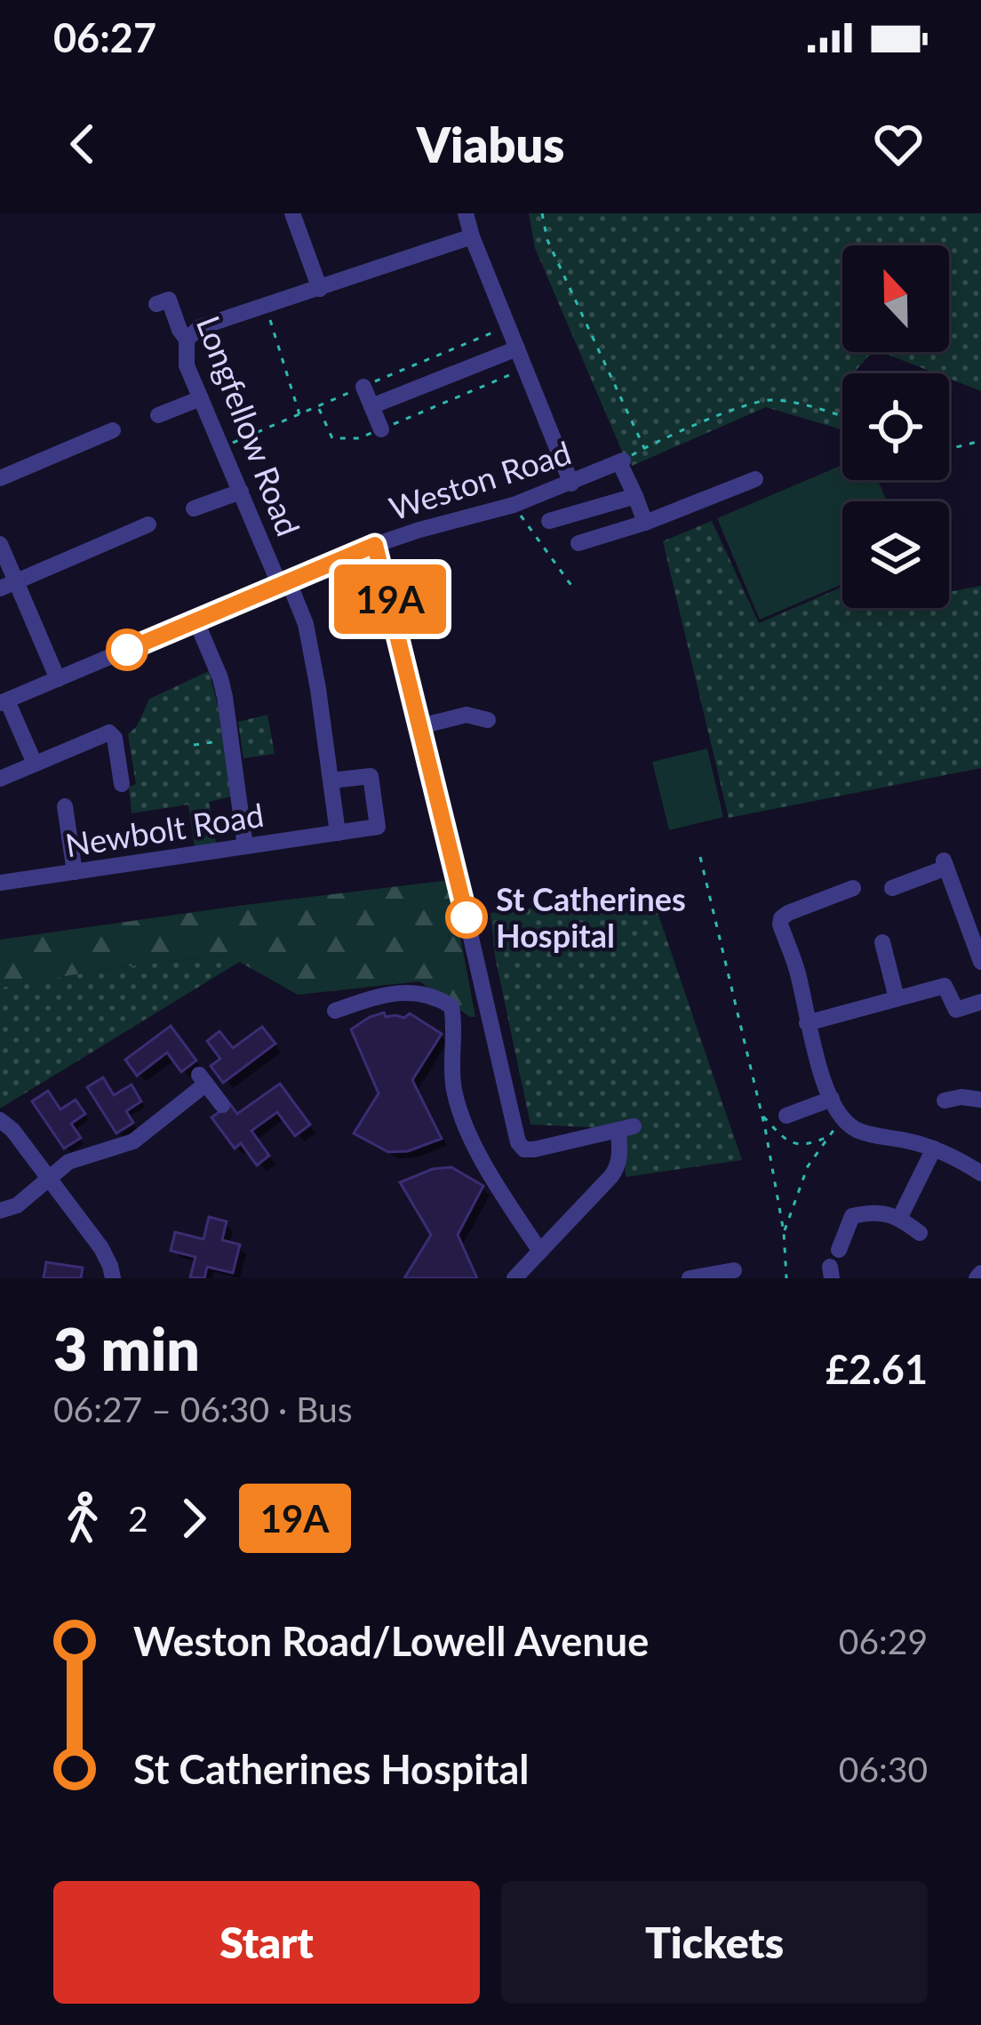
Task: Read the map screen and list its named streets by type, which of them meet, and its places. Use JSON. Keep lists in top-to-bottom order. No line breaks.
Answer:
{"streets":{"street":["Longfellow Road","Weston Road","Newbolt Road"]},"crossings":[["Longfellow Road","Weston Road"],["Longfellow Road","Newbolt Road"]],"places":["St Catherines Hospital"],"lines":["bus line 19A"],"north":"top","page":{"status":"06:27","header":"Viabus","on_map":"19A","heading":["3 min","06:27 – 06:30 · Bus","£2.61"],"legs":["2","19A"],"list":[{"name":"Weston Road/Lowell Avenue","value":"06:29"},{"name":"St Catherines Hospital","value":"06:30"}],"buttons":["Start","Tickets"]}}
